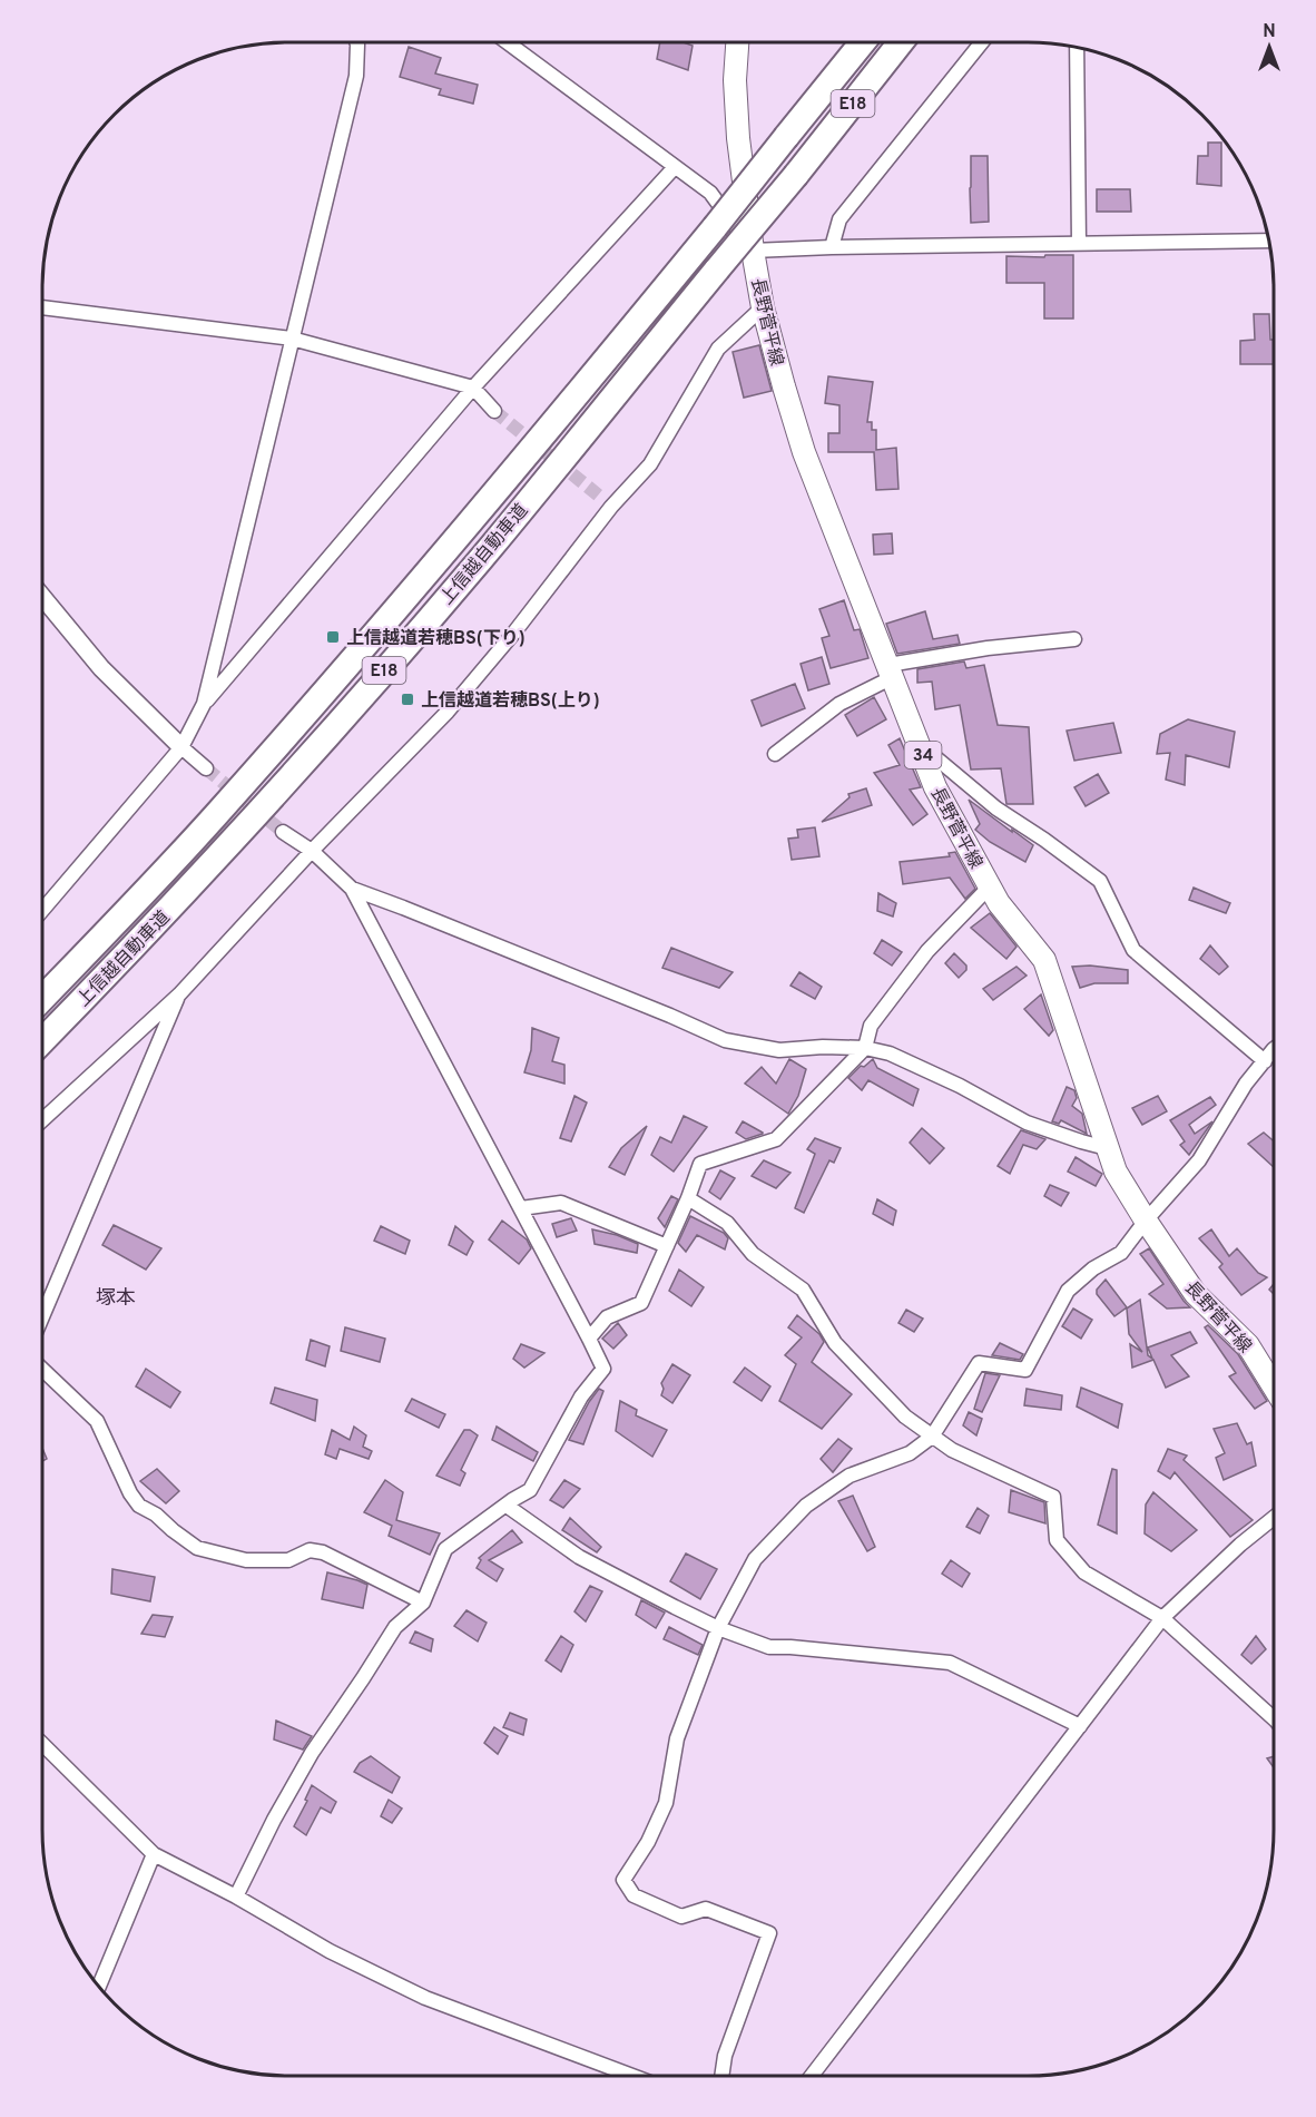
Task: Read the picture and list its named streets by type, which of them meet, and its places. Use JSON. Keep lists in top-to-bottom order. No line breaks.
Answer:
{"streets":{"highway":["E18","上信越自動車道"],"main road":["長野菅平線","34"]},"districts":["塚本"],"places":{"transit":["上信越道若穂BS(下り)","上信越道若穂BS(上り)"]},"north":"top"}
